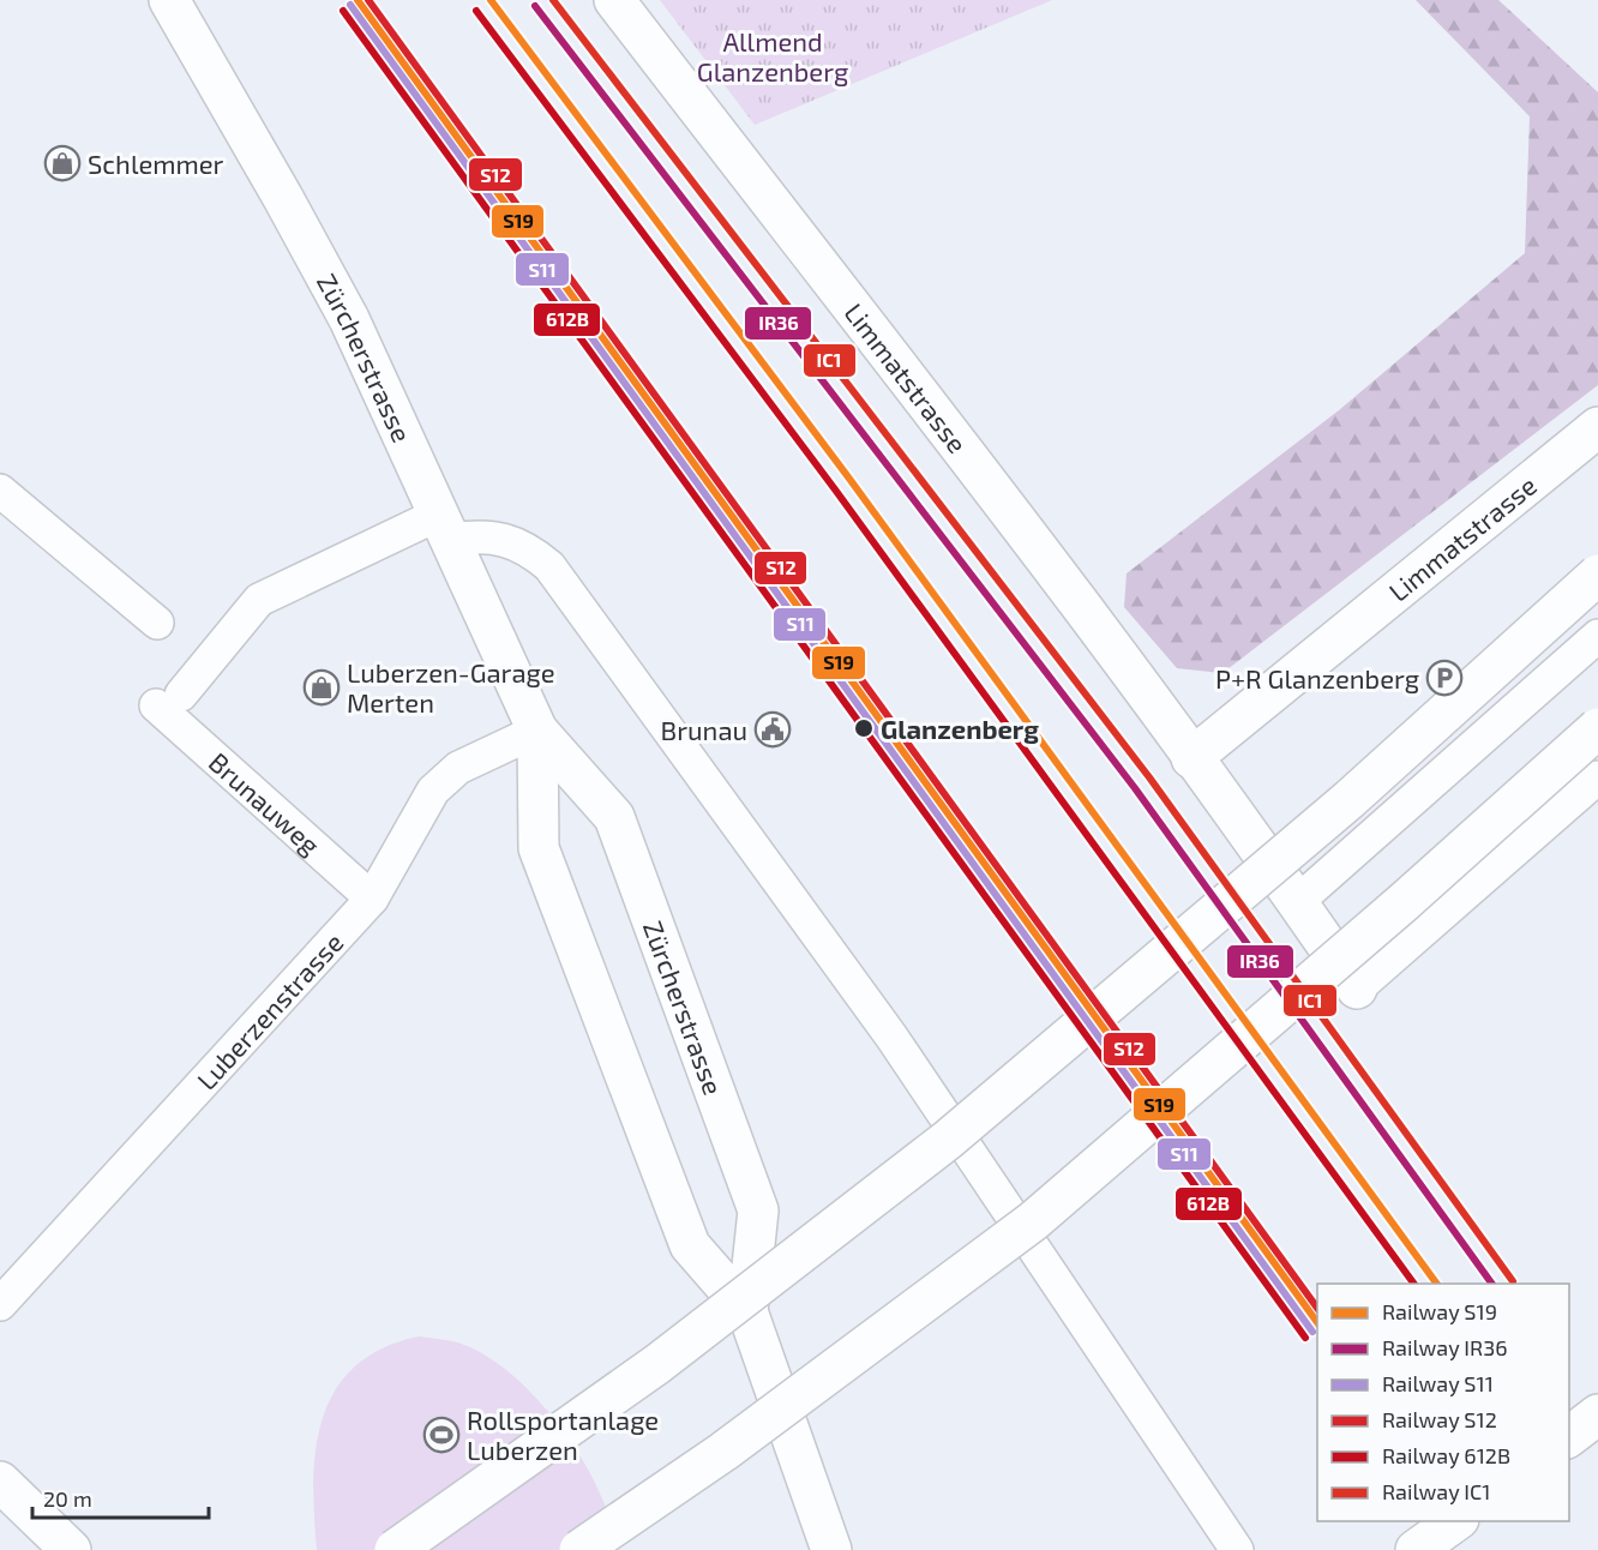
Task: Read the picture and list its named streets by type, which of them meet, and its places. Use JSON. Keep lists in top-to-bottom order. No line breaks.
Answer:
{"streets":{"main road":["Zürcherstrasse","Limmatstrasse"],"lane":["Brunauweg","Luberzenstrasse"]},"crossings":[["Zürcherstrasse","Brunauweg"],["Zürcherstrasse","Luberzenstrasse"],["Brunauweg","Luberzenstrasse"]],"parks":["Allmend Glanzenberg"],"places":{"shop":["Schlemmer","Luberzen-Garage Merten"],"parking":["P+R Glanzenberg"],"other":["Glanzenberg"],"public building":["Brunau"],"sports":["Rollsportanlage Luberzen"]},"lines":["rail line S19","rail line S12","rail line IC1","rail line S11","rail line IR36","rail line 612B"],"legend":["Railway S19","Railway IR36","Railway S11","Railway S12","Railway 612B","Railway IC1"],"scale_bar":"20 m"}
